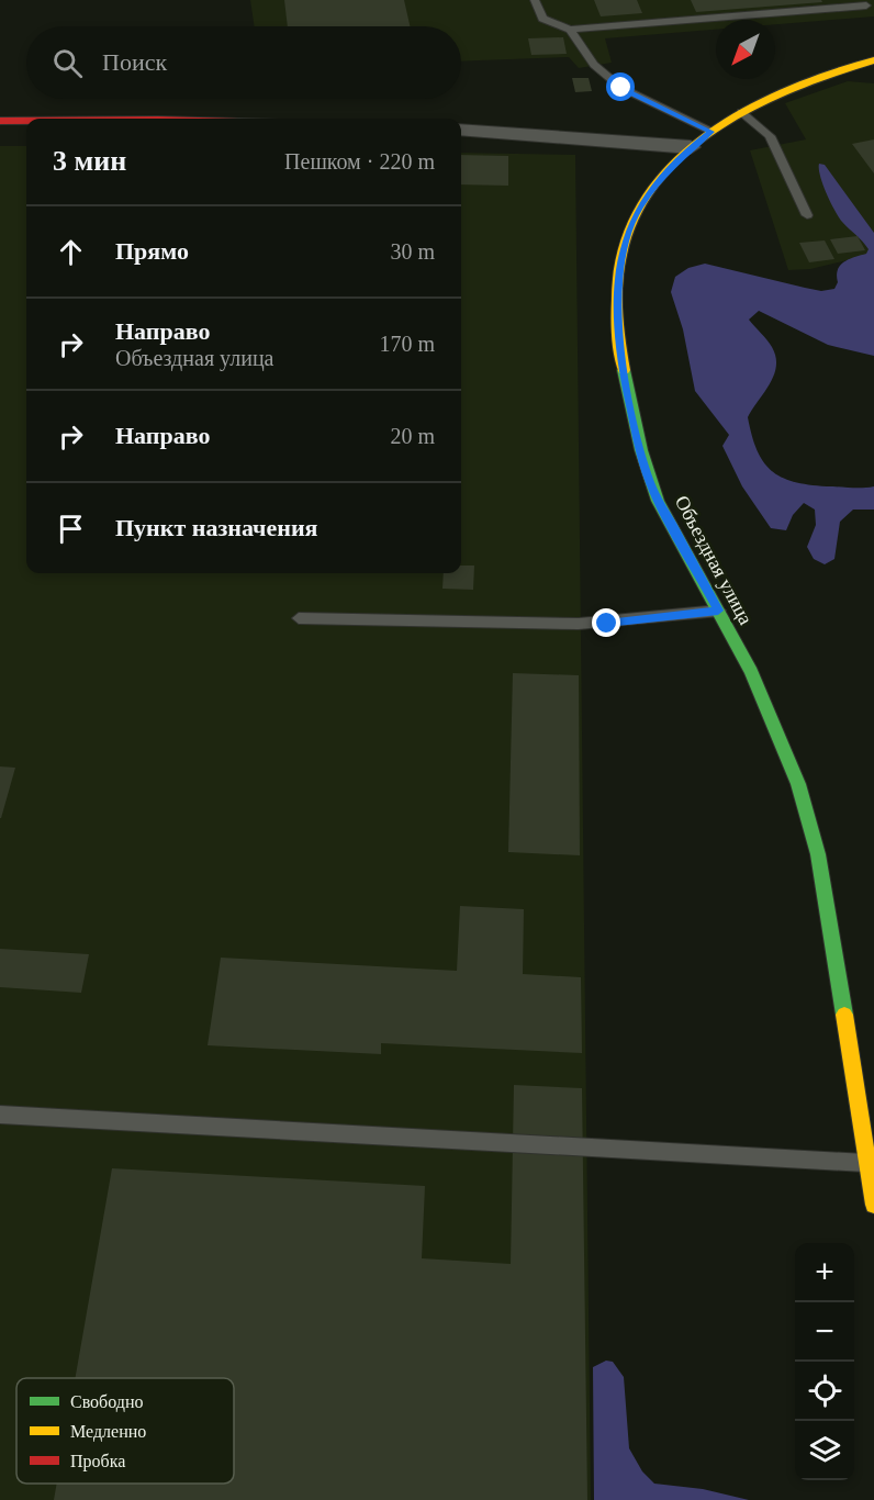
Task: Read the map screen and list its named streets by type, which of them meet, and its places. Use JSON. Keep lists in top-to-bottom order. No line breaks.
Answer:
{"streets":{"street":["Объездная улица"]},"legend":["Свободно","Медленно","Пробка"],"north":"bottom left","page":{"search":"Поиск","heading":["3 мин","Пешком · 220 m"],"list":[["Прямо","30 m"],["Направо","Объездная улица","170 m"],["Направо","20 m"],"Пункт назначения"],"map_buttons":["+","−"]}}
